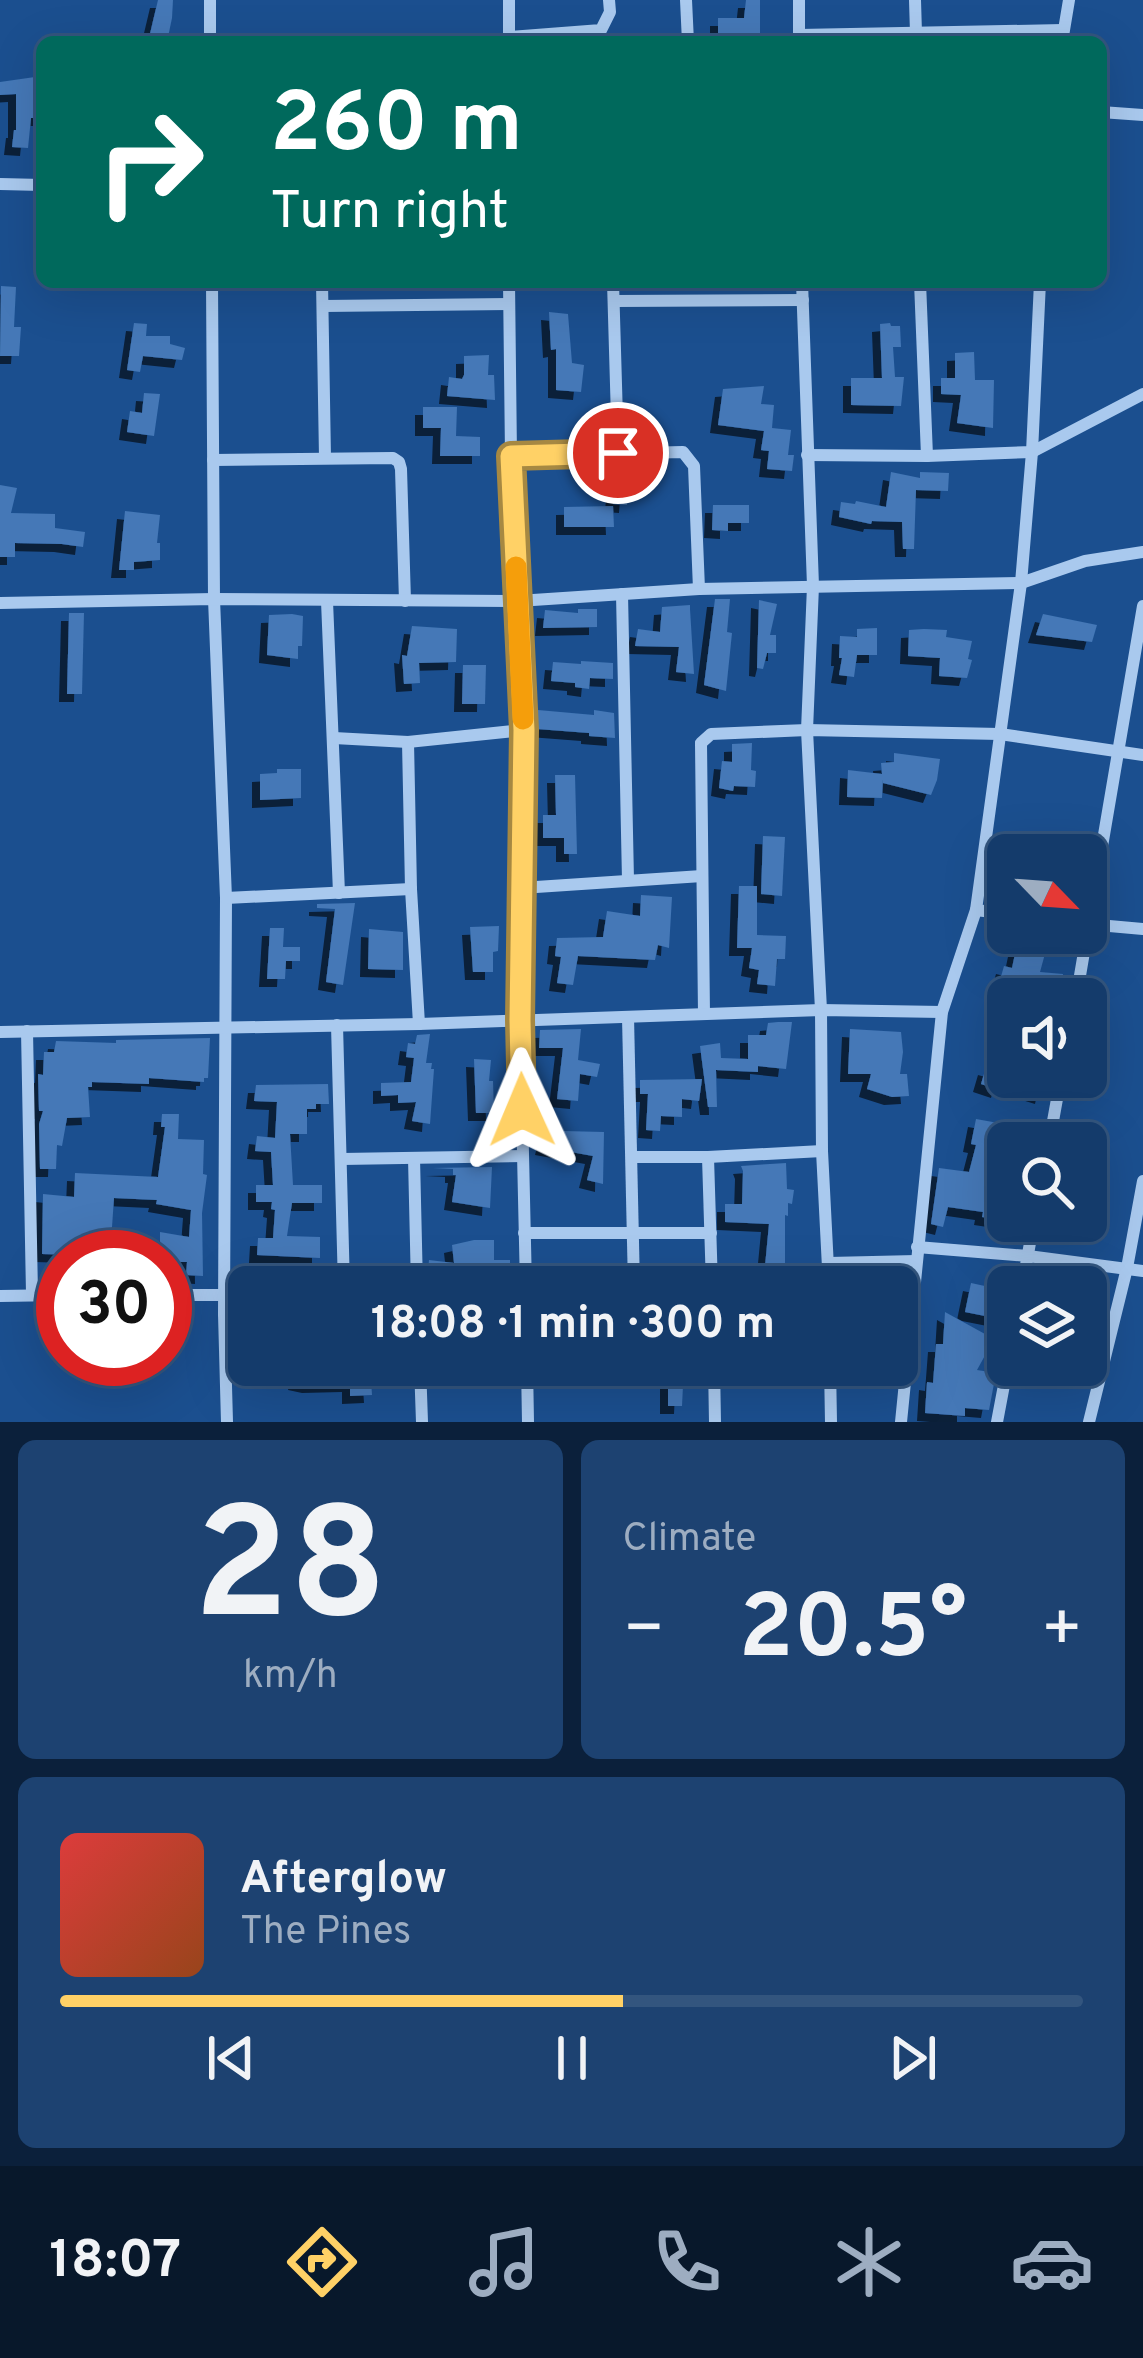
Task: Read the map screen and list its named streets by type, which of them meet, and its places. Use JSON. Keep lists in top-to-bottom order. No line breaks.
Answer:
{"north":"bottom right","page":{"turn":["260 m","Turn right"],"limit":"30","trip":"18:08 · 1 min · 300 m","tile":[["28","km/h"],"Climate"],"heat":["−","20.5°","+"],"song":["Afterglow","The Pines"],"tabs":"18:07"}}
